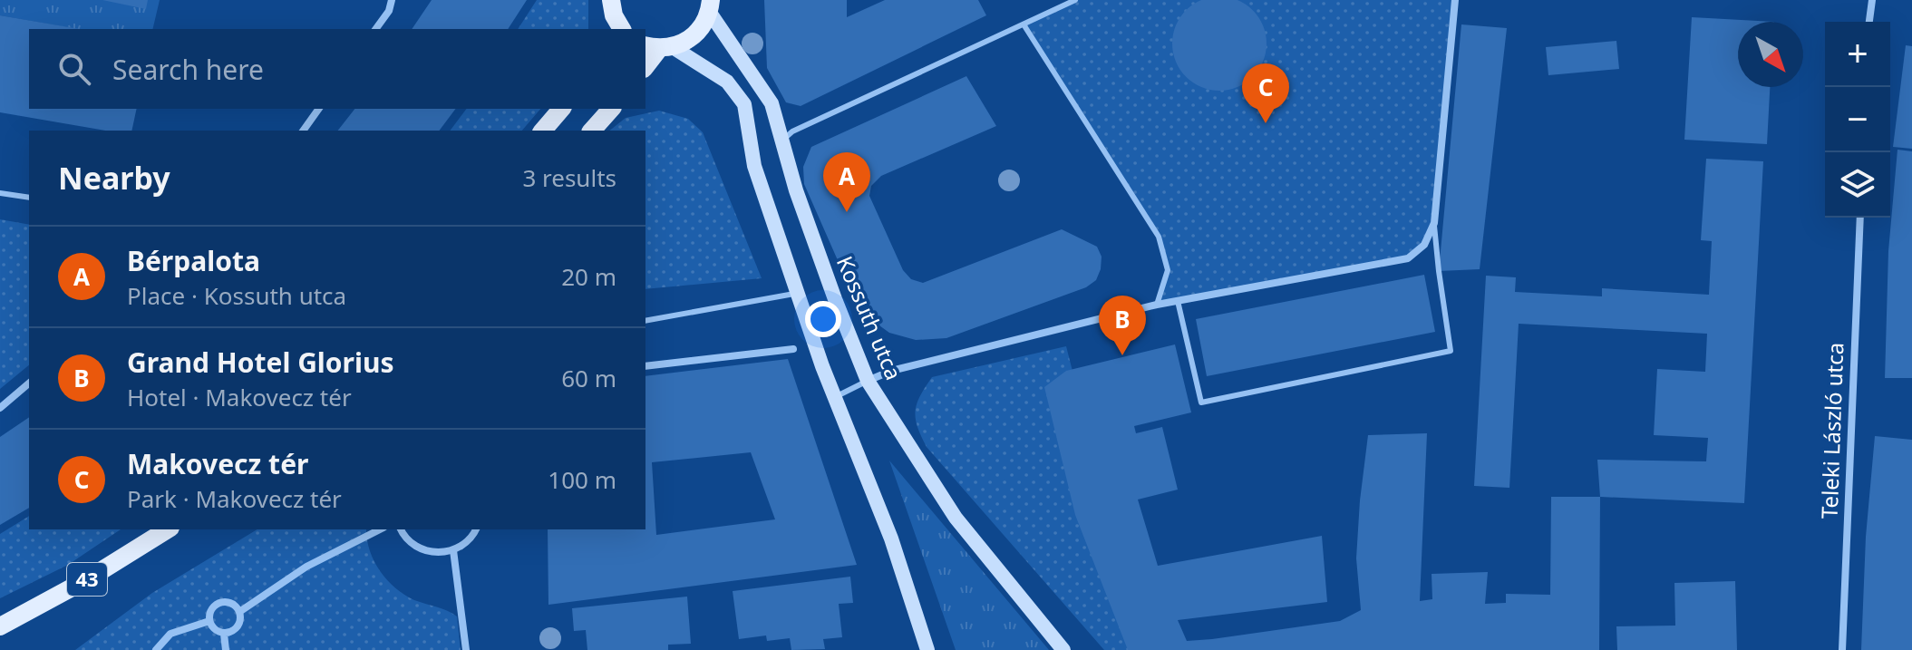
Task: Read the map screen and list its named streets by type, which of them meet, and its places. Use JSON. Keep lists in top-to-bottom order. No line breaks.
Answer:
{"streets":{"main road":["Kossuth utca","43"],"street":["Teleki László utca"]},"north":"bottom right","page":{"map_buttons":["+","−"],"search":"Search here","pins":["C","A","B"],"heading":["Nearby","3 results"],"list":[{"mark":"A","name":"Bérpalota","note":"Place · Kossuth utca","value":"20 m"},{"mark":"B","name":"Grand Hotel Glorius","note":"Hotel · Makovecz tér","value":"60 m"},{"mark":"C","name":"Makovecz tér","note":"Park · Makovecz tér","value":"100 m"}]}}
